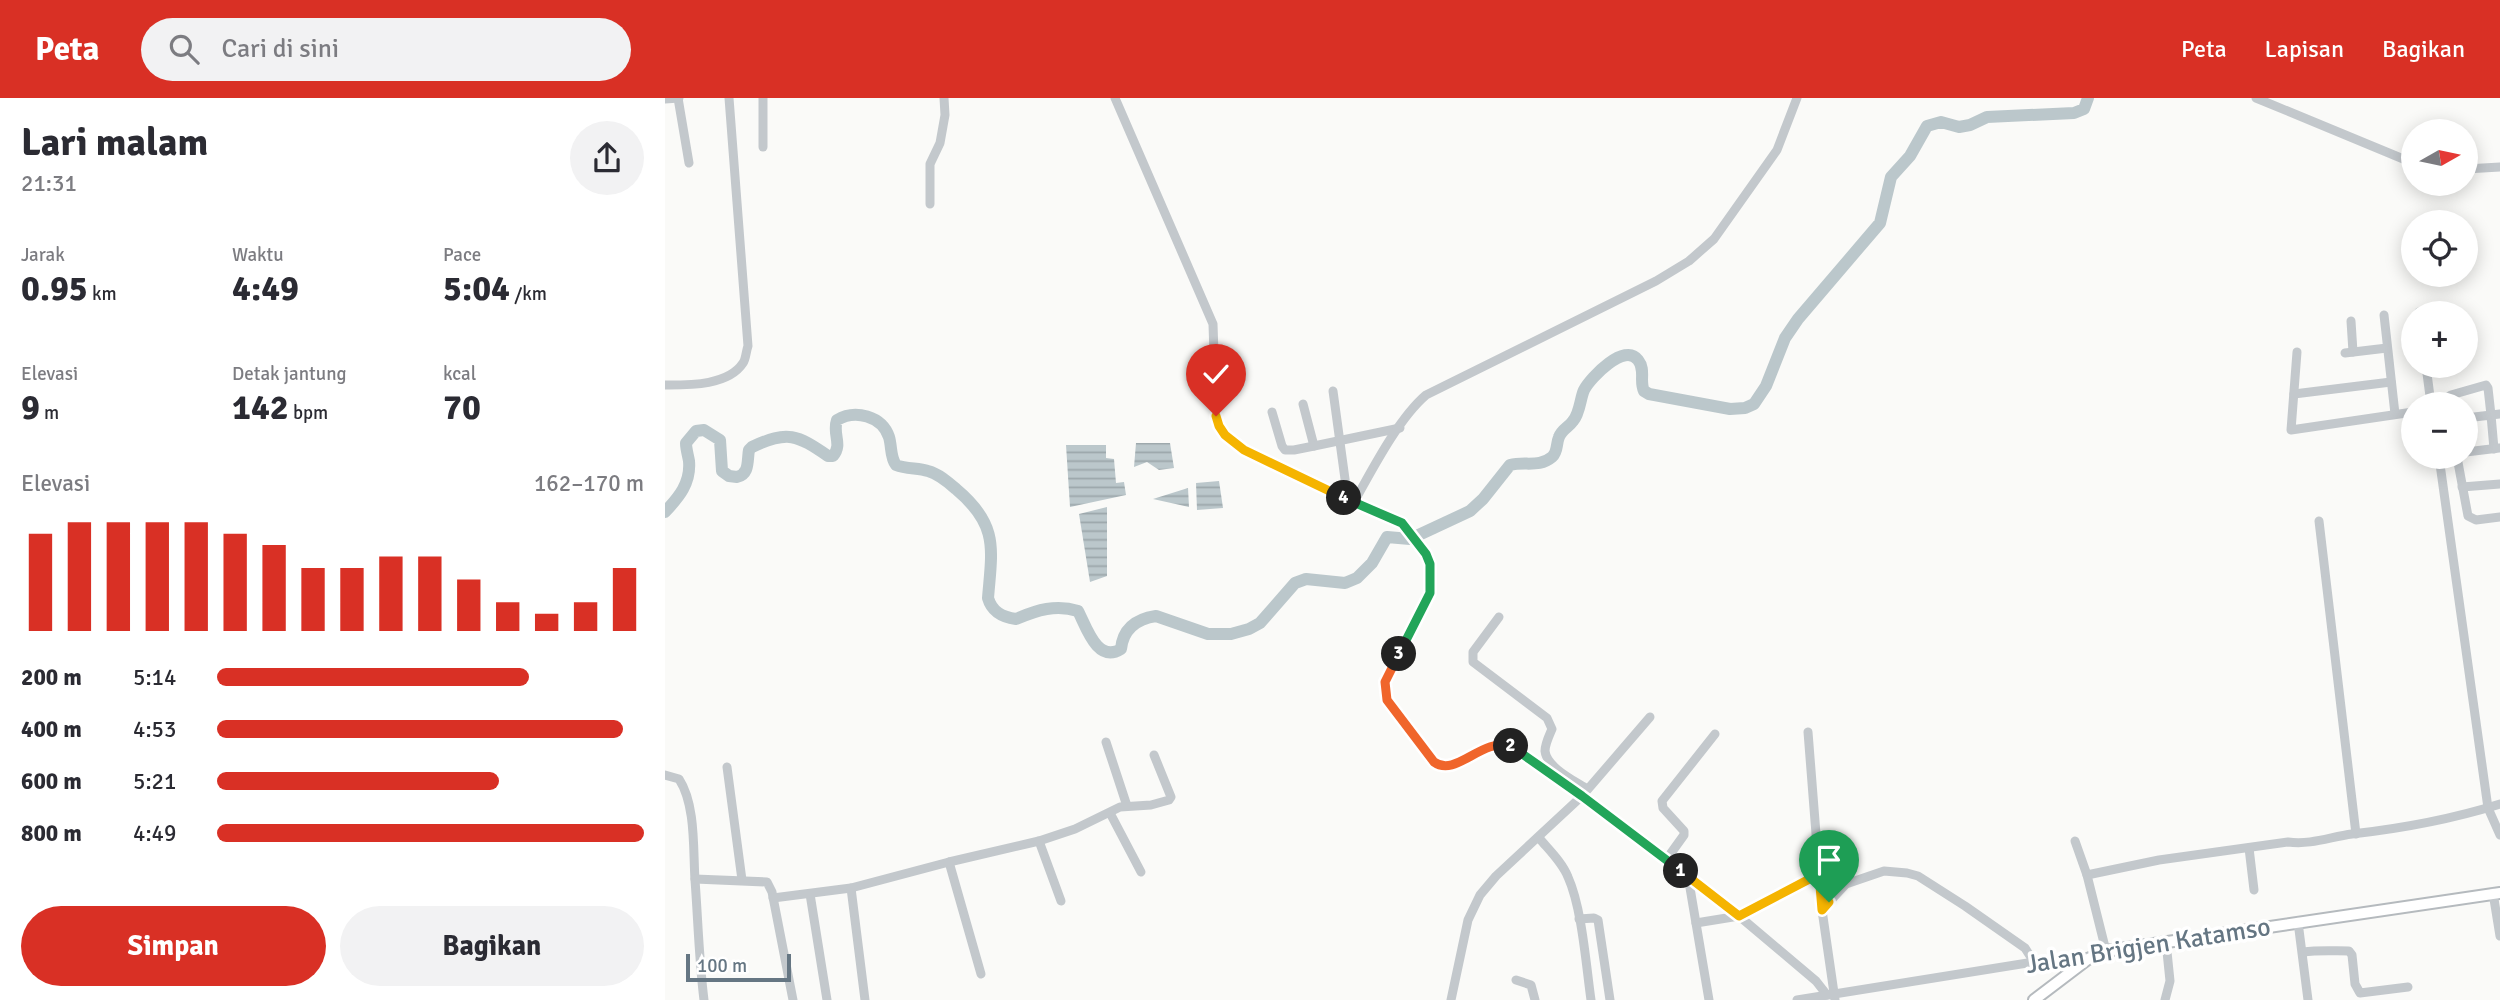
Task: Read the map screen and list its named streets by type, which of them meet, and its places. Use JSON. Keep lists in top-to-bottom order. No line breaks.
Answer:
{"streets":{"main road":["Jalan Brigjen Katamso"]},"scale_bar":"100 m","north":"right","page":{"header":"Peta","search":"Cari di sini","nav":["Peta","Lapisan","Bagikan"],"heading":["Lari malam","21:31"],"map_buttons":["+","−"],"stats":[["Jarak","0.95 km"],["Waktu","4:49"],["Pace","5:04 /km"],["Elevasi","9 m"],["Detak jantung","142 bpm"],["kcal","70"]],"chart":["Elevasi","162–170 m"],"pins":["4","3","2","1"],"list":[{"name":"200 m","note":"5:14"},{"name":"400 m","note":"4:53"},{"name":"600 m","note":"5:21"},{"name":"800 m","note":"4:49"}],"buttons":["Simpan","Bagikan"],"scale":"100 m"}}
